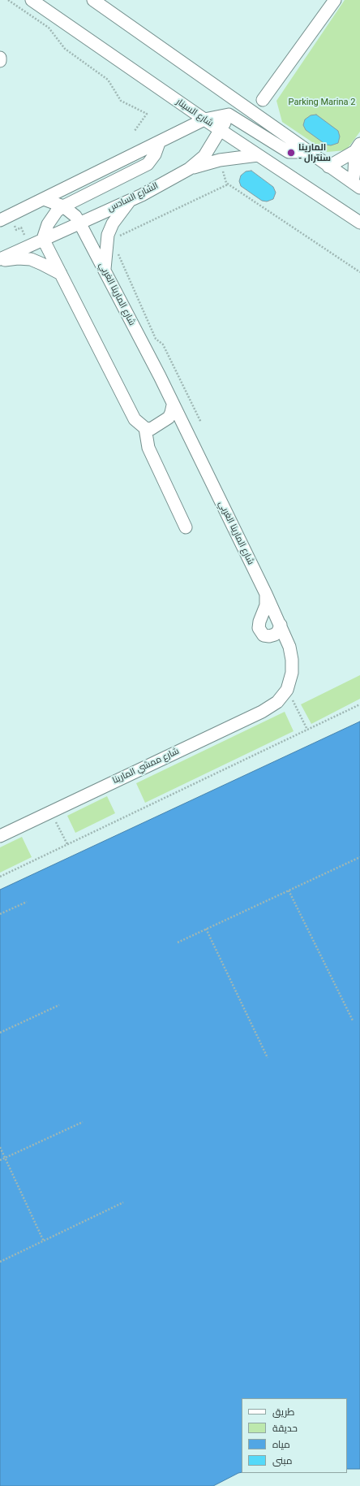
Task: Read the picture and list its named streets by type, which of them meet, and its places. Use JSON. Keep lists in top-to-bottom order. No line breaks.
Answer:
{"streets":{"street":["شارع السينار","الشارع السادس","شارع المارينا الغربي","شارع ممشي المارينا"]},"crossings":[["شارع السينار","الشارع السادس"],["الشارع السادس","شارع المارينا الغربي"],["شارع المارينا الغربي","شارع ممشي المارينا"]],"parks":["Parking Marina 2"],"places":["المارينا - سنترال"],"legend":["طريق","حديقة","مياه","مبنى"]}
